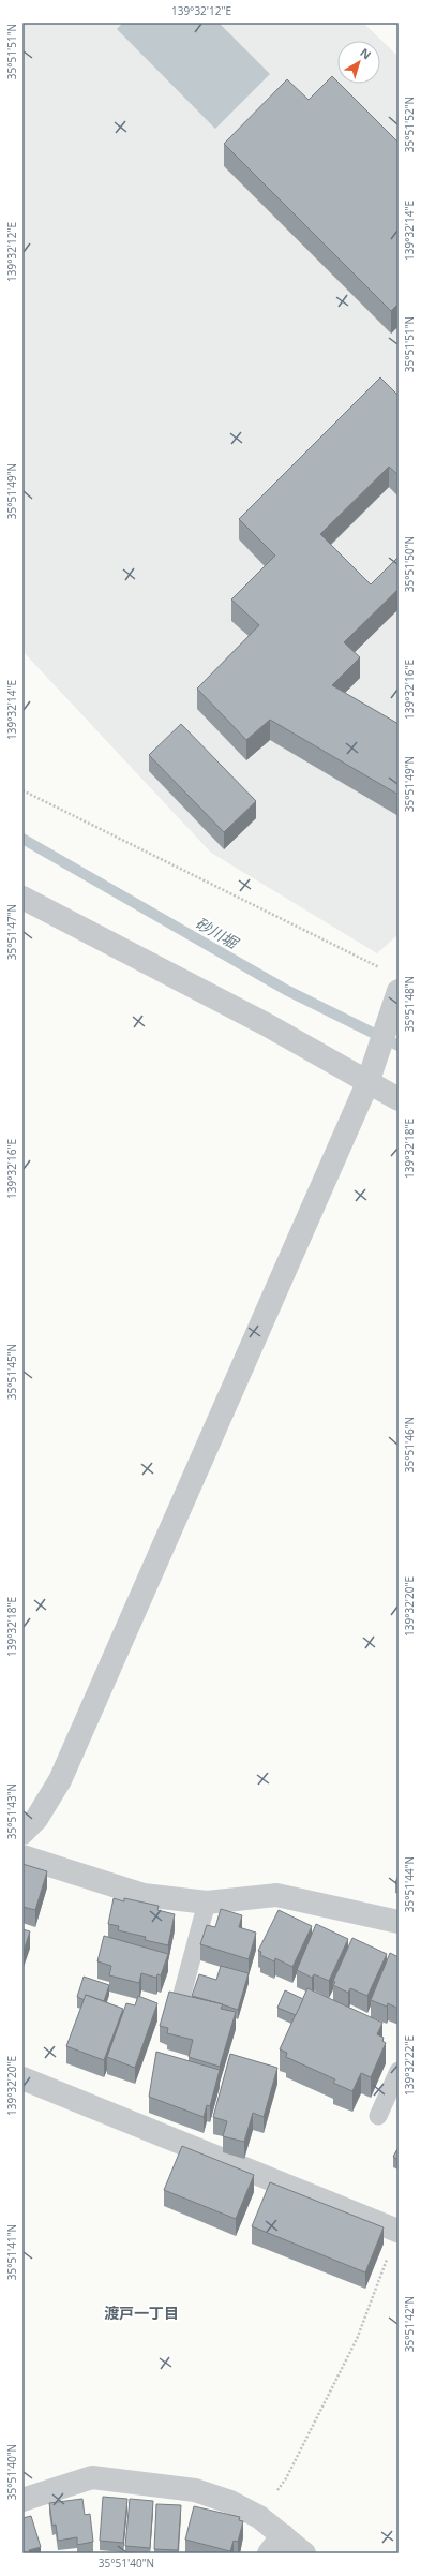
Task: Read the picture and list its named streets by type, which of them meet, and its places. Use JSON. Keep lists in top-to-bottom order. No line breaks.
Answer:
{"districts":["渡戸一丁目"],"water":["砂川堀"],"north":"top right","coordinates":["139°32'12\"E","35°51'51\"N","35°51'52\"N","139°32'14\"E","35°51'49\"N","35°51'50\"N","139°32'16\"E","35°51'47\"N","35°51'48\"N","139°32'18\"E","35°51'45\"N","35°51'46\"N","139°32'20\"E","35°51'43\"N","35°51'44\"N","139°32'22\"E","35°51'41\"N","35°51'42\"N","35°51'40\"N"]}
